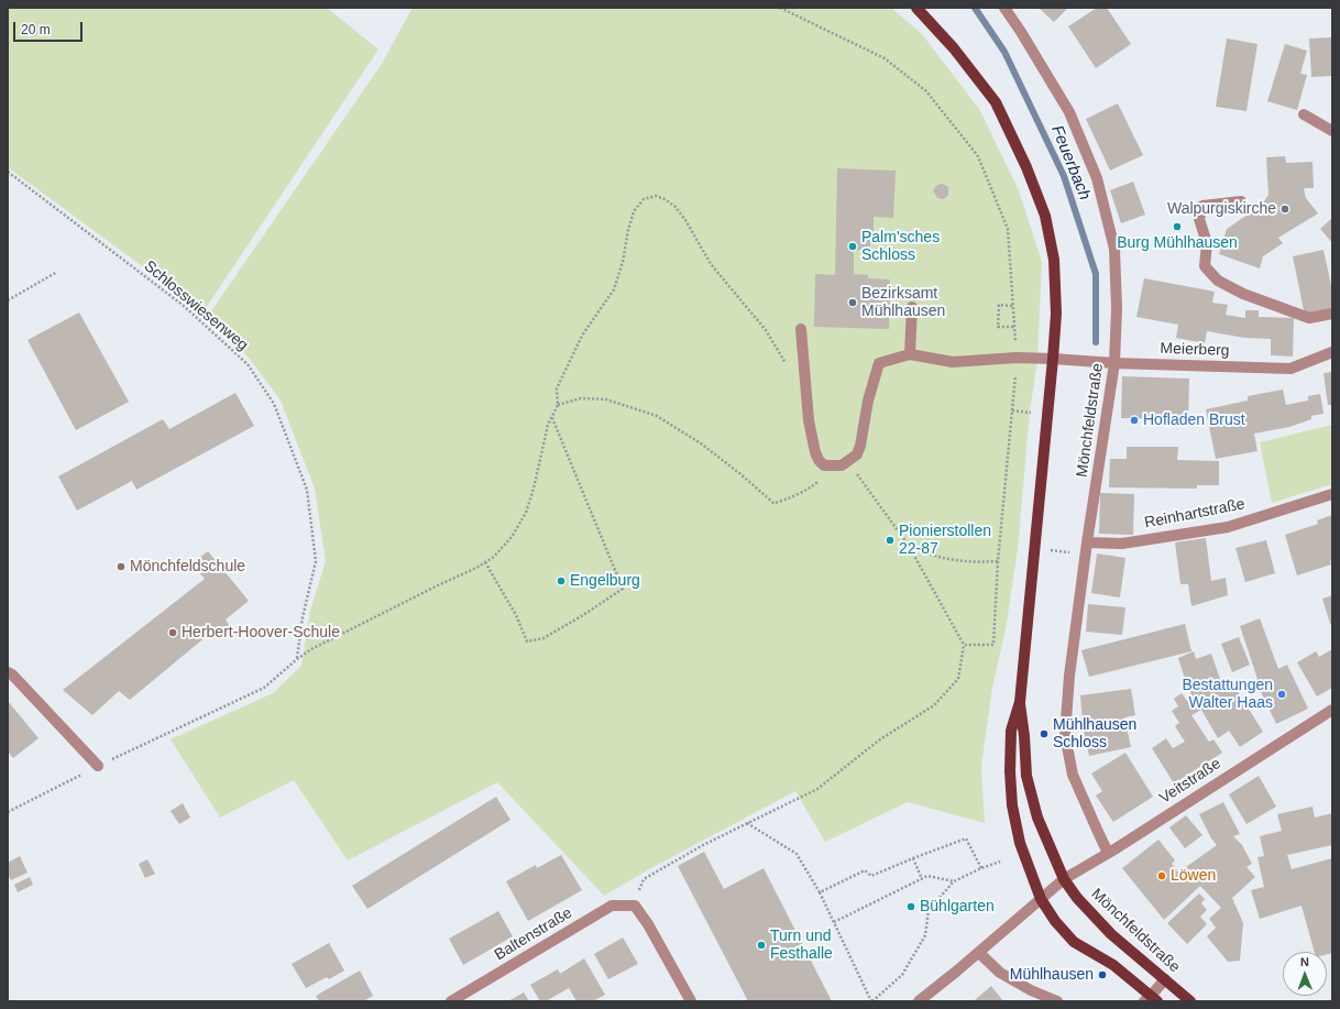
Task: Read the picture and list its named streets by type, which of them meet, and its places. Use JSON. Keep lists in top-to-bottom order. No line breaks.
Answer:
{"streets":{"main road":["Mönchfeldstraße"],"street":["Meierberg","Reinhartstraße","Veitstraße","Baltenstraße"],"path":["Schlosswiesenweg"]},"crossings":[["Meierberg","Mönchfeldstraße"],["Mönchfeldstraße","Reinhartstraße"],["Mönchfeldstraße","Veitstraße"]],"water":["Feuerbach"],"places":["Walpurgiskirche","Burg Mühlhausen","Palm'sches Schloss","Bezirksamt Mühlhausen","Hofladen Brust","Pionierstollen 22-87","Mönchfeldschule","Engelburg","Herbert-Hoover-Schule","Bestattungen Walter Haas","Mühlhausen Schloss","Löwen","Bühlgarten","Turn und Festhalle","Mühlhausen"],"scale_bar":"20 m","north":"top"}
